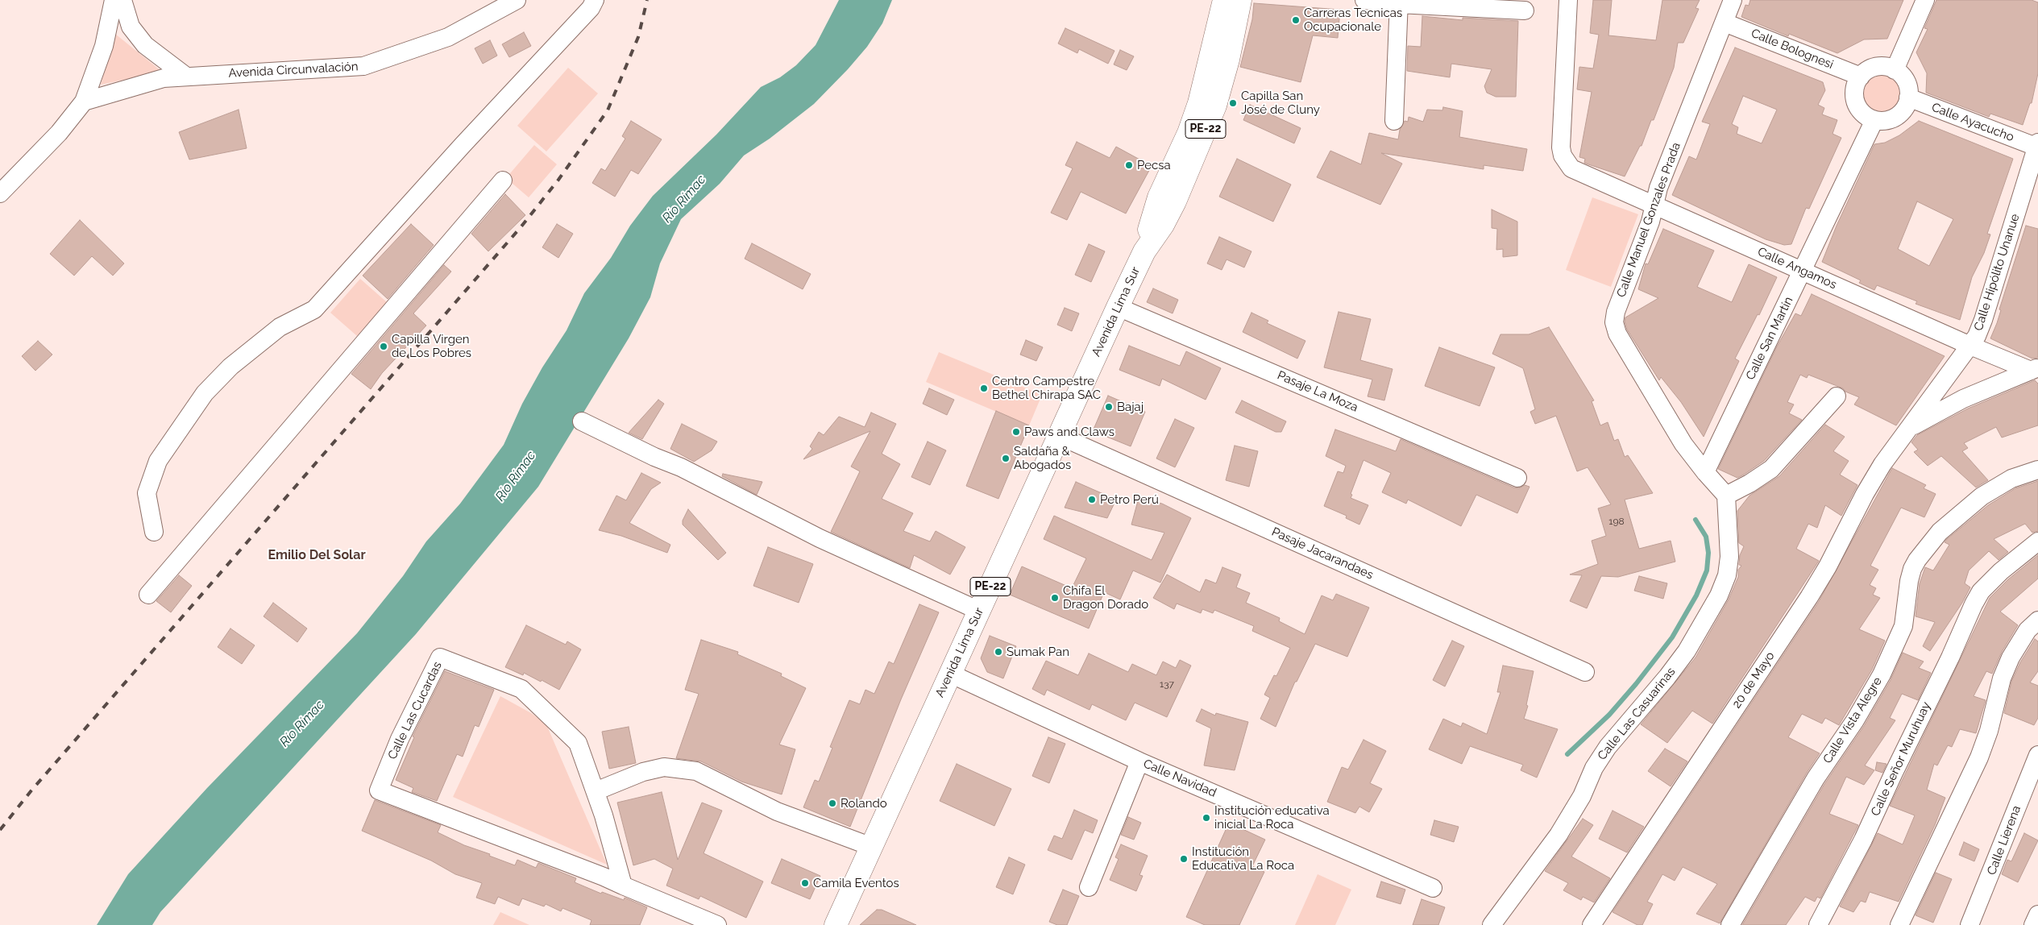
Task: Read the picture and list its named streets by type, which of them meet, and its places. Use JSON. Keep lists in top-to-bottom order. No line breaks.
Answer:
{"streets":{"highway":["PE-22","Avenida Lima Sur"],"street":["Calle Bolognesi","Avenida Circunvalación","Calle Ayacucho","Calle Manuel Gonzales Prada","Calle Angamos","Calle Hipólito Unanue","Calle San Martín","Pasaje La Moza","Pasaje Jacarandaes","20 de Mayo","Calle Las Cucardas","Calle Las Casuarinas","Calle Vista Alegre","Calle Señor Muruhuay","Calle Navidad","Calle Lierena"]},"crossings":[["Calle Bolognesi","Calle Ayacucho"],["Calle Bolognesi","Calle Manuel Gonzales Prada"],["Calle Bolognesi","Calle San Martín"],["Calle Ayacucho","Calle Hipólito Unanue"],["Calle Ayacucho","Calle San Martín"],["Calle Manuel Gonzales Prada","Calle Angamos"],["Calle Manuel Gonzales Prada","Calle San Martín"],["Calle Angamos","Calle Hipólito Unanue"],["Calle Angamos","Calle San Martín"],["Calle Hipólito Unanue","20 de Mayo"],["Avenida Lima Sur","Pasaje La Moza"],["Avenida Lima Sur","Pasaje Jacarandaes"],["Avenida Lima Sur","Calle Navidad"]],"districts":["Emilio Del Solar"],"water":["Río Rímac"],"places":["Carreras Tecnicas Ocupacionale","Capilla San José de Cluny","Pecsa","Capilla Virgen de Los Pobres","Centro Campestre Bethel Chirapa SAC","Bajaj","Paws and Claws","Saldaña & Abogados","Petro Perú","Chifa El Dragon Dorado","Sumak Pan","Rolando","Institución educativa inicial La Roca","Institución Educativa La Roca","Camila Eventos"],"house_numbers":["198","137"]}
